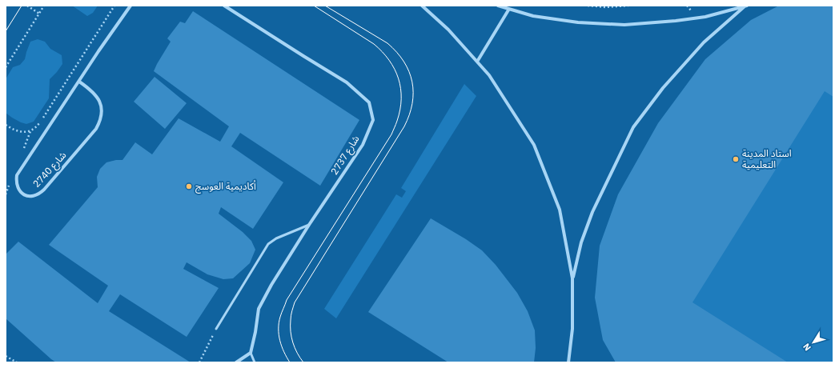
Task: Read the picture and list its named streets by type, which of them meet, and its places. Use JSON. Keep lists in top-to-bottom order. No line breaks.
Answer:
{"streets":{"street":["شارع 2737","شارع 2740"]},"places":["استاد المدينة التعليمية","أكاديمية العوسج"],"north":"bottom left"}
